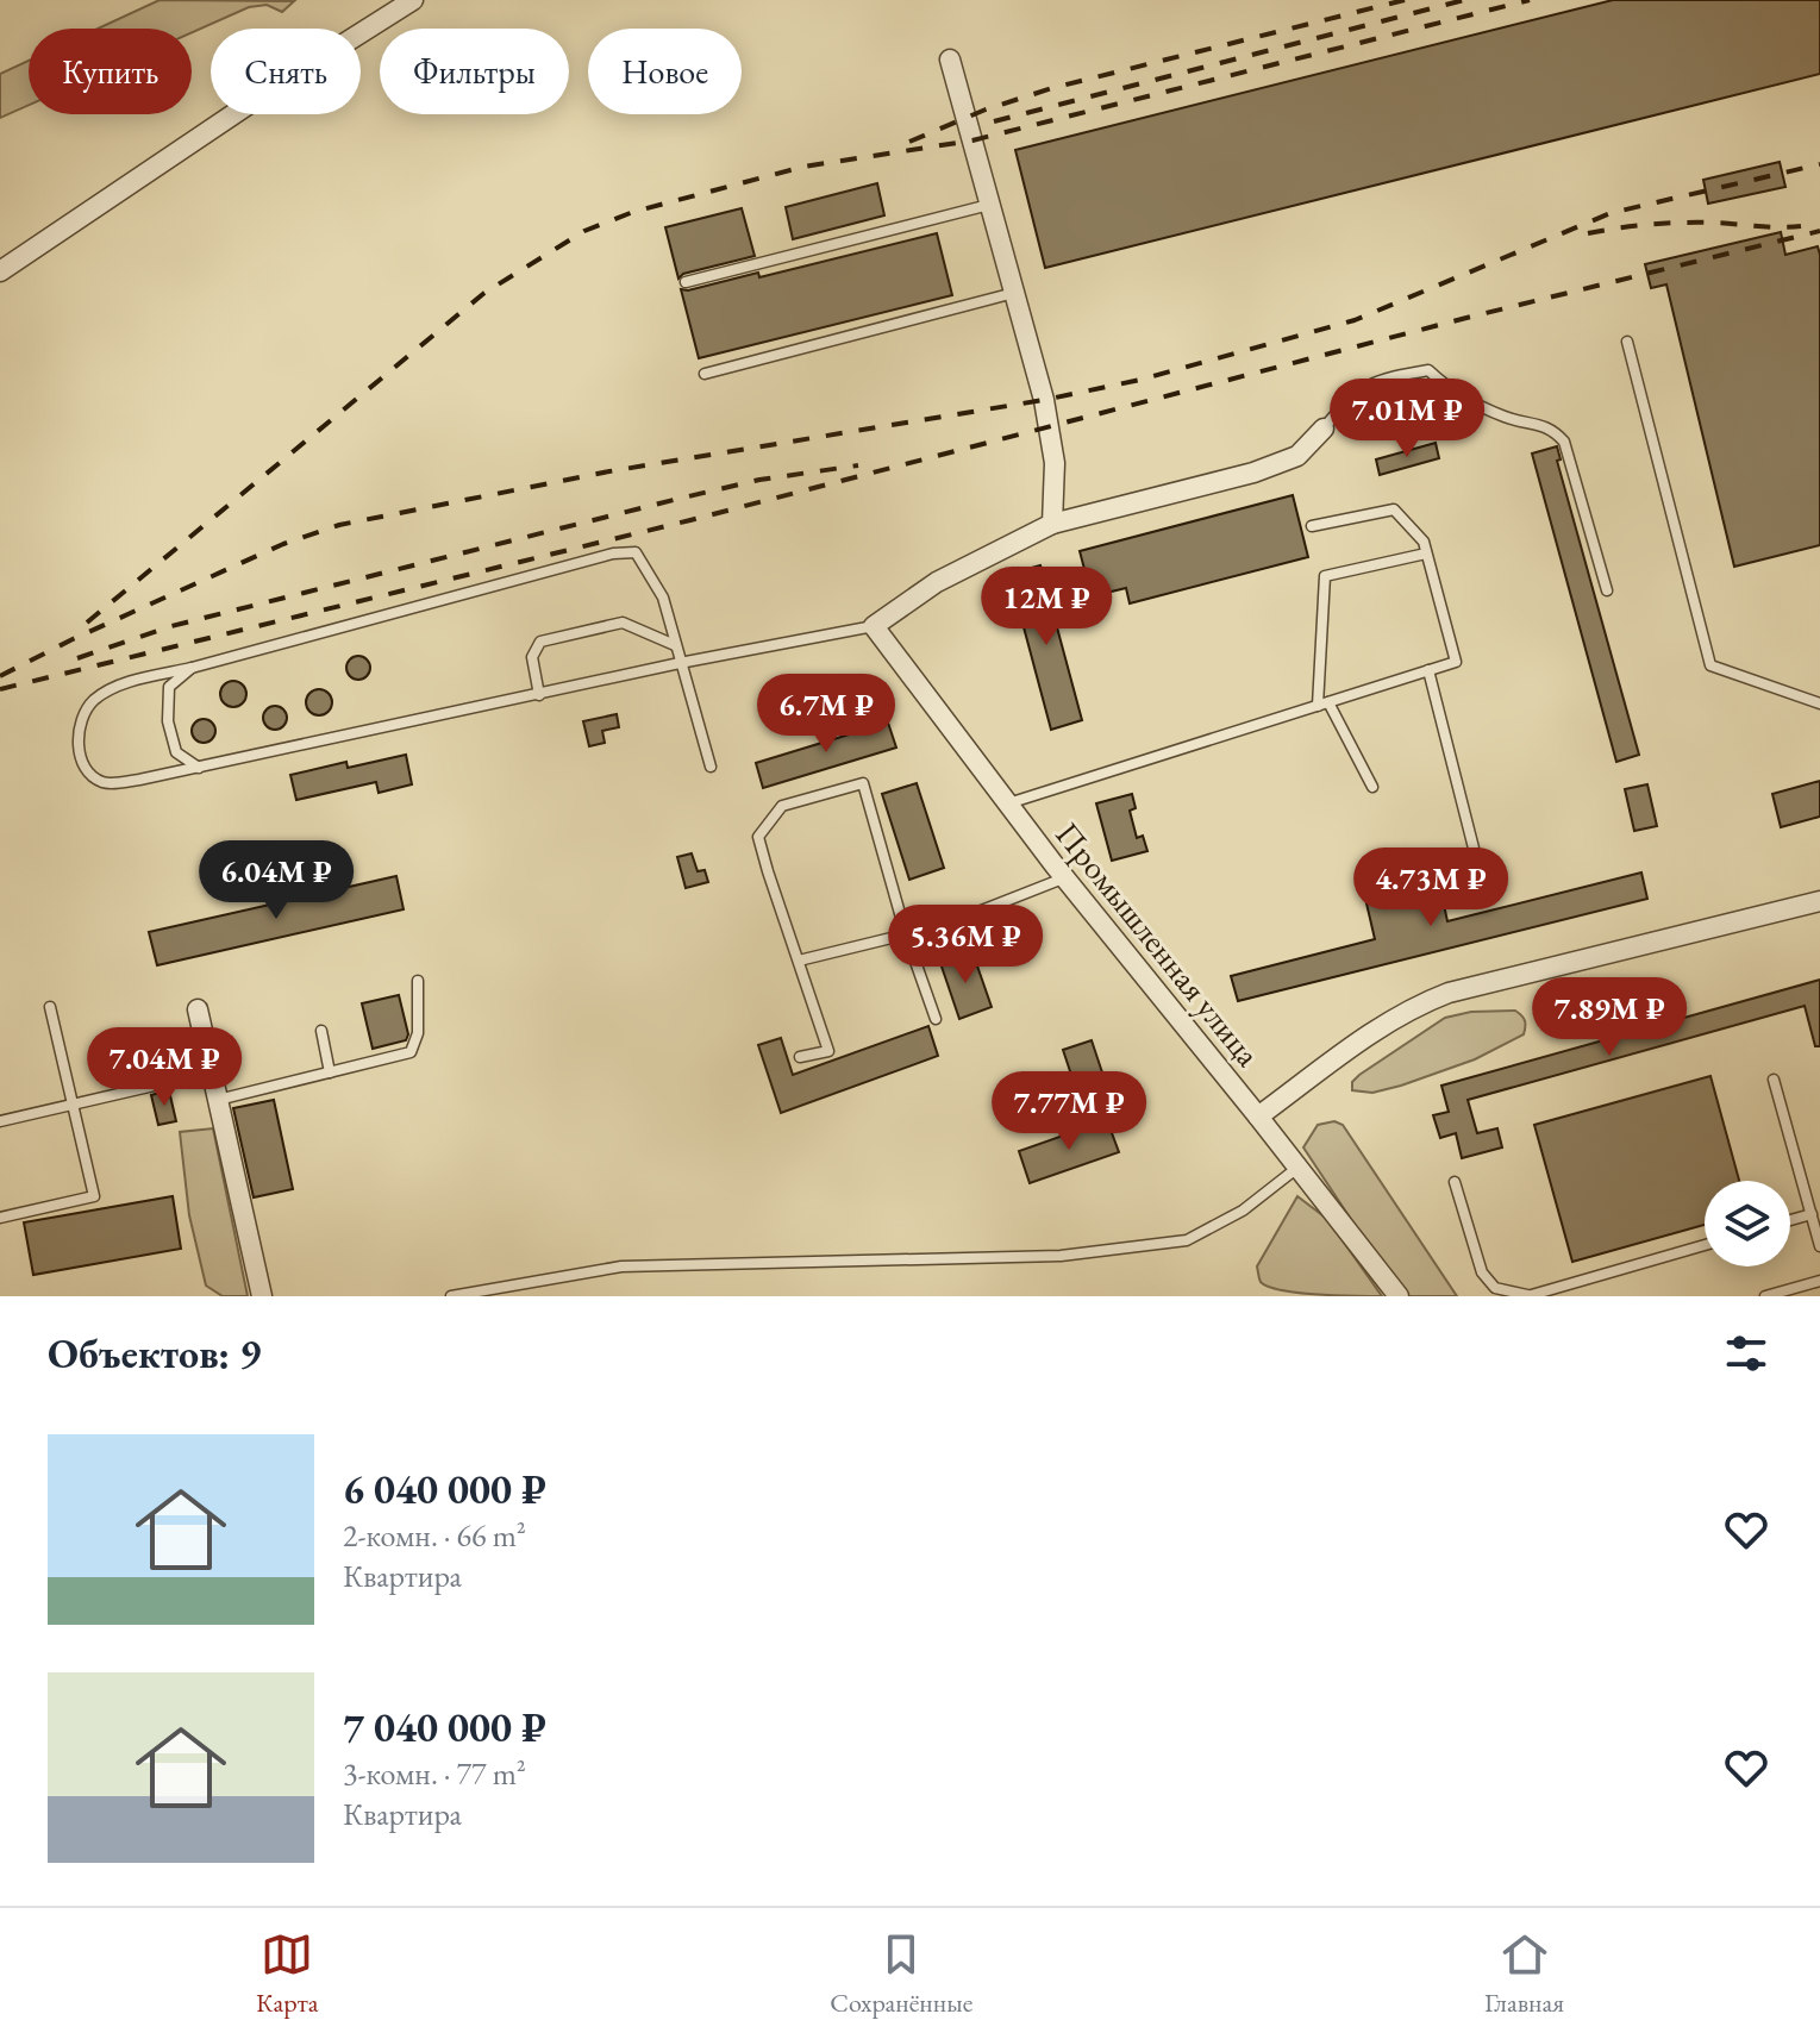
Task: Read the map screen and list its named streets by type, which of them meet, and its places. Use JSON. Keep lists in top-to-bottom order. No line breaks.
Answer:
{"streets":{"street":["Промышленная улица"]},"page":{"chip":["Купить","Снять","Фильтры","Новое"],"price":["7.01M ₽","12M ₽","6.7M ₽","6.04M ₽","4.73M ₽","5.36M ₽","7.89M ₽","7.04M ₽","7.77M ₽"],"heading":"Объектов: 9","list":[{"name":"6 040 000 ₽","note":"2-комн. · 66 m² · Квартира"},{"name":"7 040 000 ₽","note":"3-комн. · 77 m² · Квартира"}],"tabs":["Карта","Сохранённые","Главная"]}}
